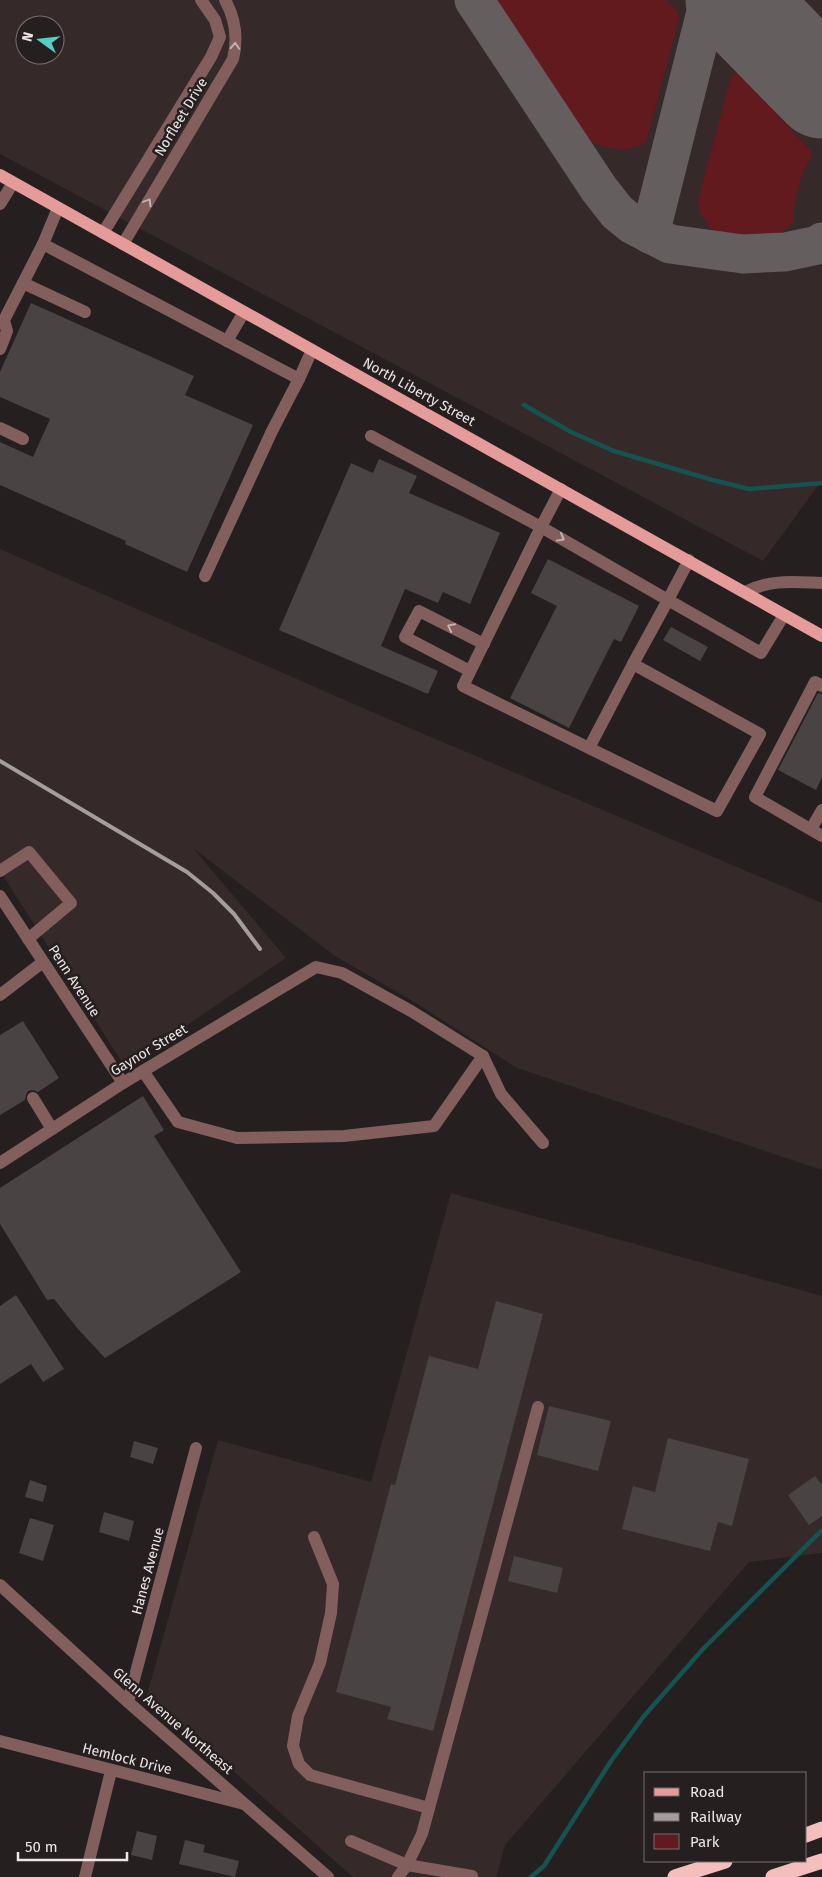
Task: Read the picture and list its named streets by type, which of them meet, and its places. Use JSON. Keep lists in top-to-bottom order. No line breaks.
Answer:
{"streets":{"main road":["North Liberty Street"],"street":["Norfleet Drive","Penn Avenue","Gaynor Street","Hanes Avenue","Glenn Avenue Northeast","Hemlock Drive"]},"crossings":[["Norfleet Drive","North Liberty Street"],["Penn Avenue","Gaynor Street"],["Hanes Avenue","Glenn Avenue Northeast"],["Glenn Avenue Northeast","Hemlock Drive"]],"legend":["Road","Railway","Park"],"scale_bar":"50 m","north":"left"}
